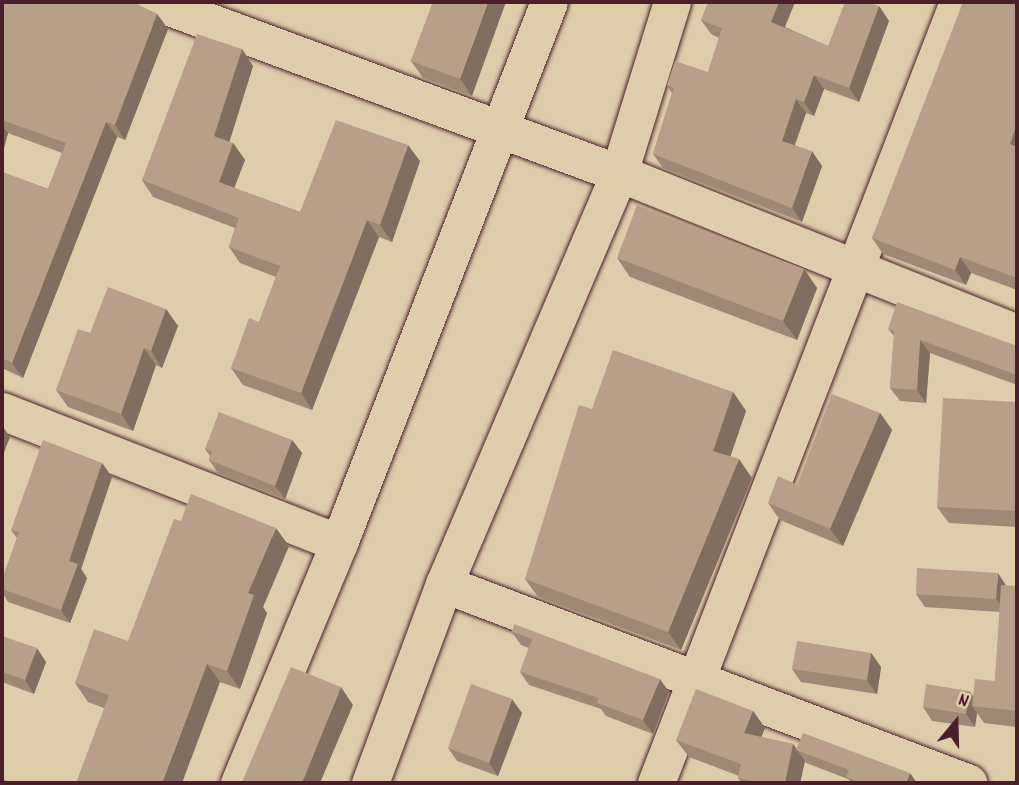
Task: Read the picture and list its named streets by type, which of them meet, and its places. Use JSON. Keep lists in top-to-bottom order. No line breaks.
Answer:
{"north":"top"}
